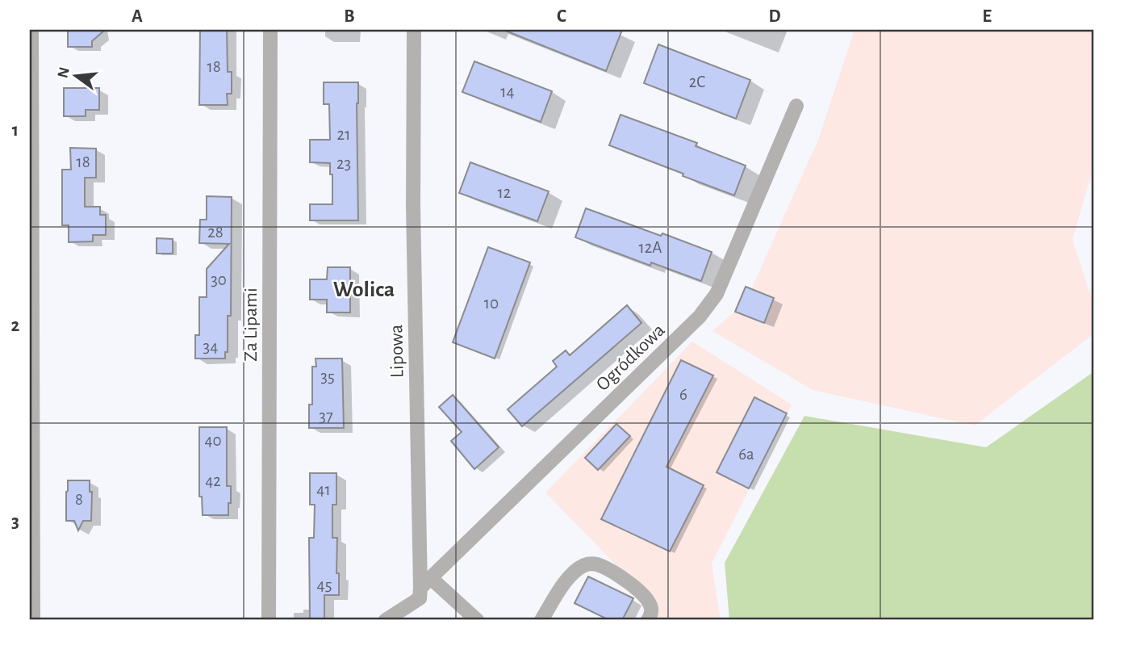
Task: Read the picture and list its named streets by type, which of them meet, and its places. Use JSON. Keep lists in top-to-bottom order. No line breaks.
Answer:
{"streets":{"street":["Za Lipami","Lipowa","Ogródkowa"]},"crossings":[["Lipowa","Ogródkowa"]],"districts":["Wolica"],"house_numbers":["18","2C","14","21","18","23","12","28","12A","30","10","34","35","6","37","40","6a","42","41","8","45"],"north":"left","grid":{"columns":["A","B","C","D","E"],"rows":["1","2","3"]}}
